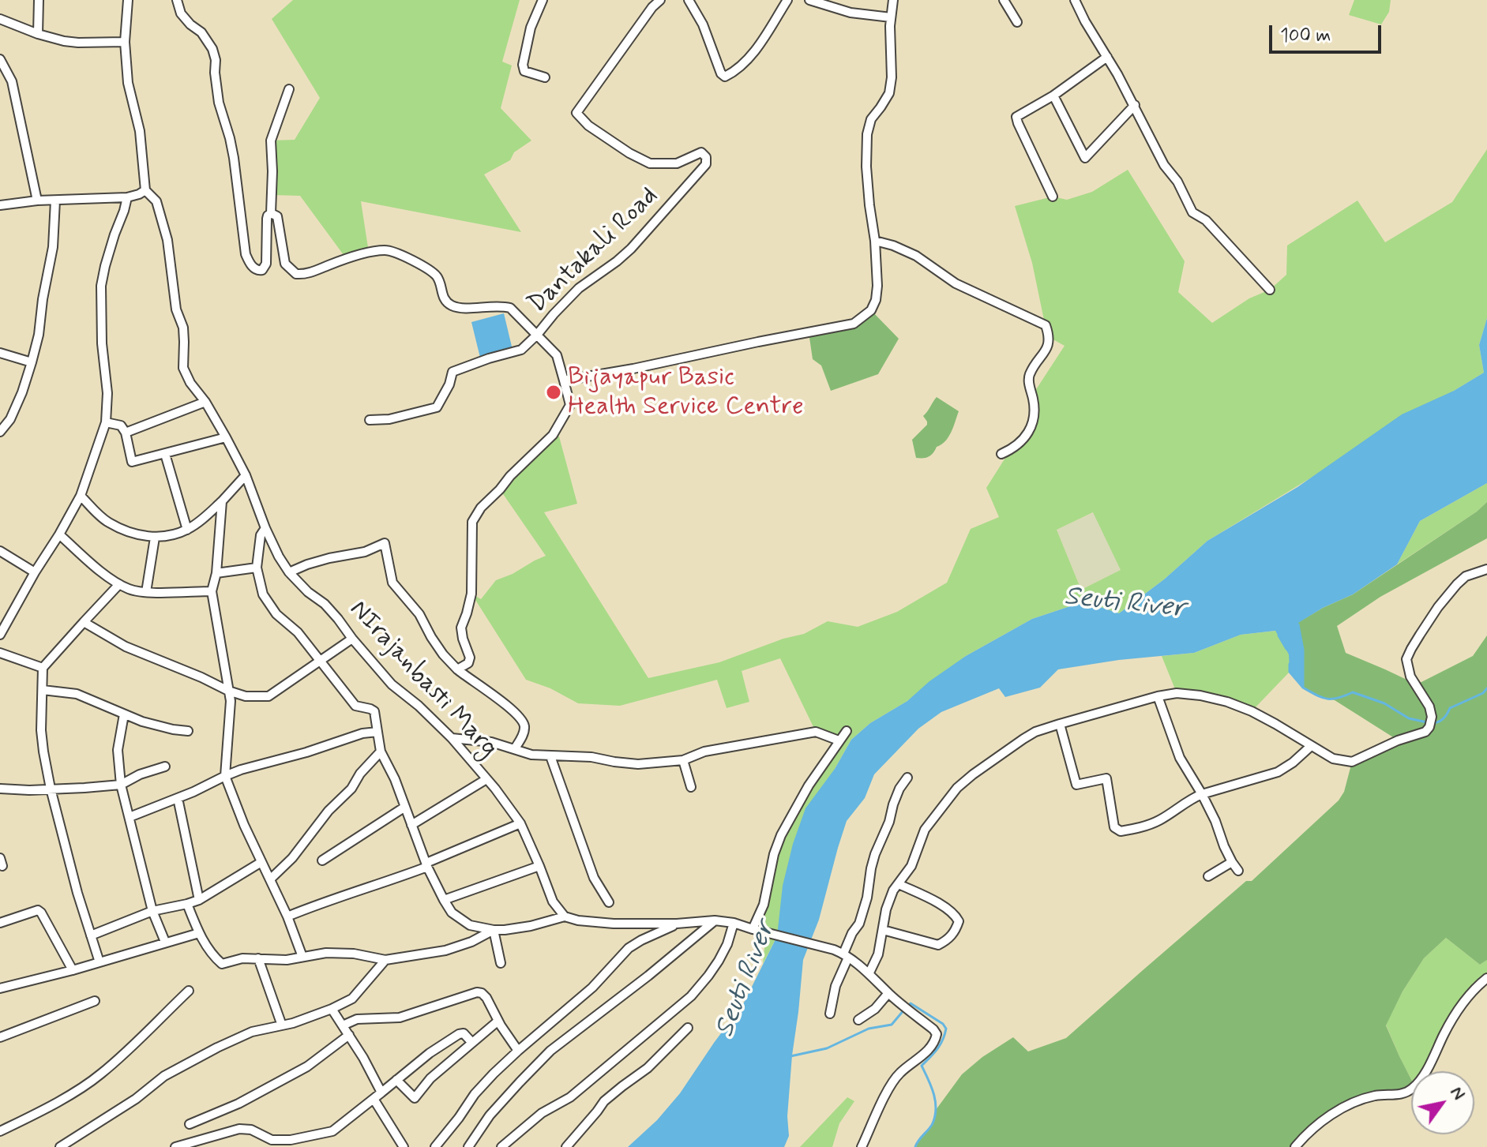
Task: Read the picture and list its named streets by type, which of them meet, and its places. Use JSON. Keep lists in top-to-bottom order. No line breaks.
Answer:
{"streets":{"street":["Dantakali Road","NIrajanbasti Marg"]},"water":["Seuti River"],"places":["Bijayapur Basic Health Service Centre"],"scale_bar":"100 m","north":"top right"}
